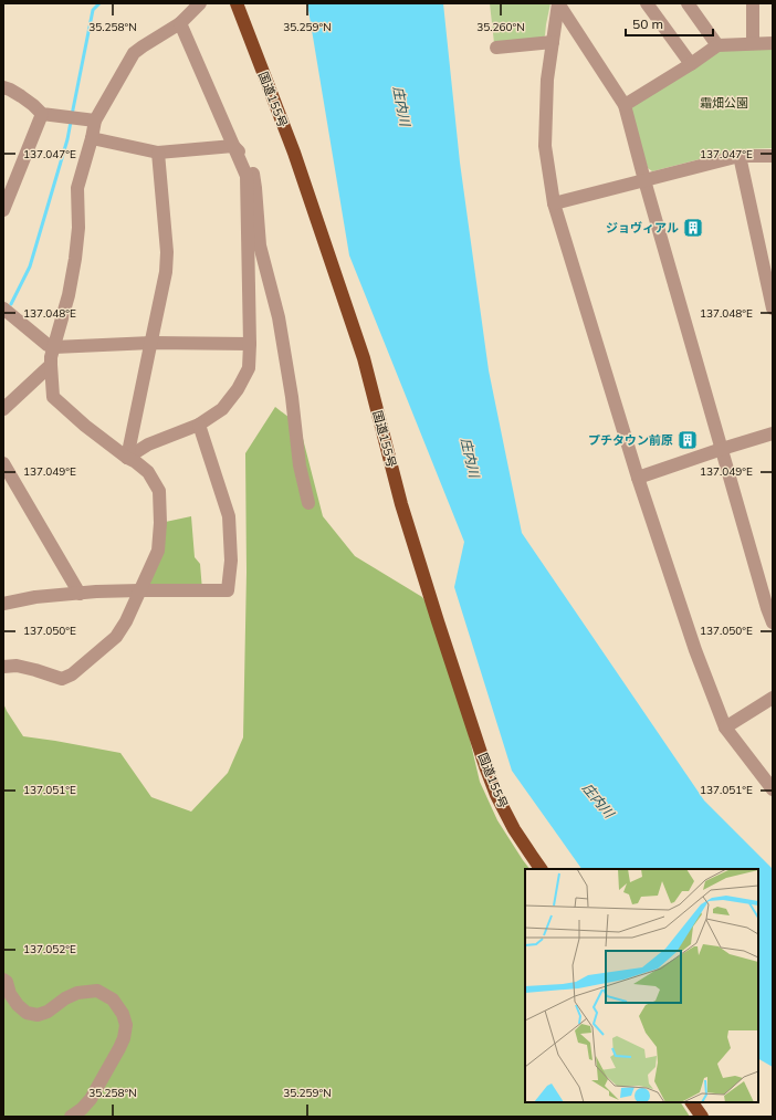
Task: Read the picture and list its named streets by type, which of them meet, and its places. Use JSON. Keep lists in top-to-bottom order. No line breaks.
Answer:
{"streets":{"highway":["国道155号"]},"water":["庄内川"],"parks":["霜畑公園"],"places":{"building":["ジョヴィアル","プチタウン前原"]},"scale_bar":"50 m","coordinates":["35.258°N","35.259°N","35.260°N","137.047°E","137.048°E","137.049°E","137.050°E","137.051°E","137.052°E"]}
